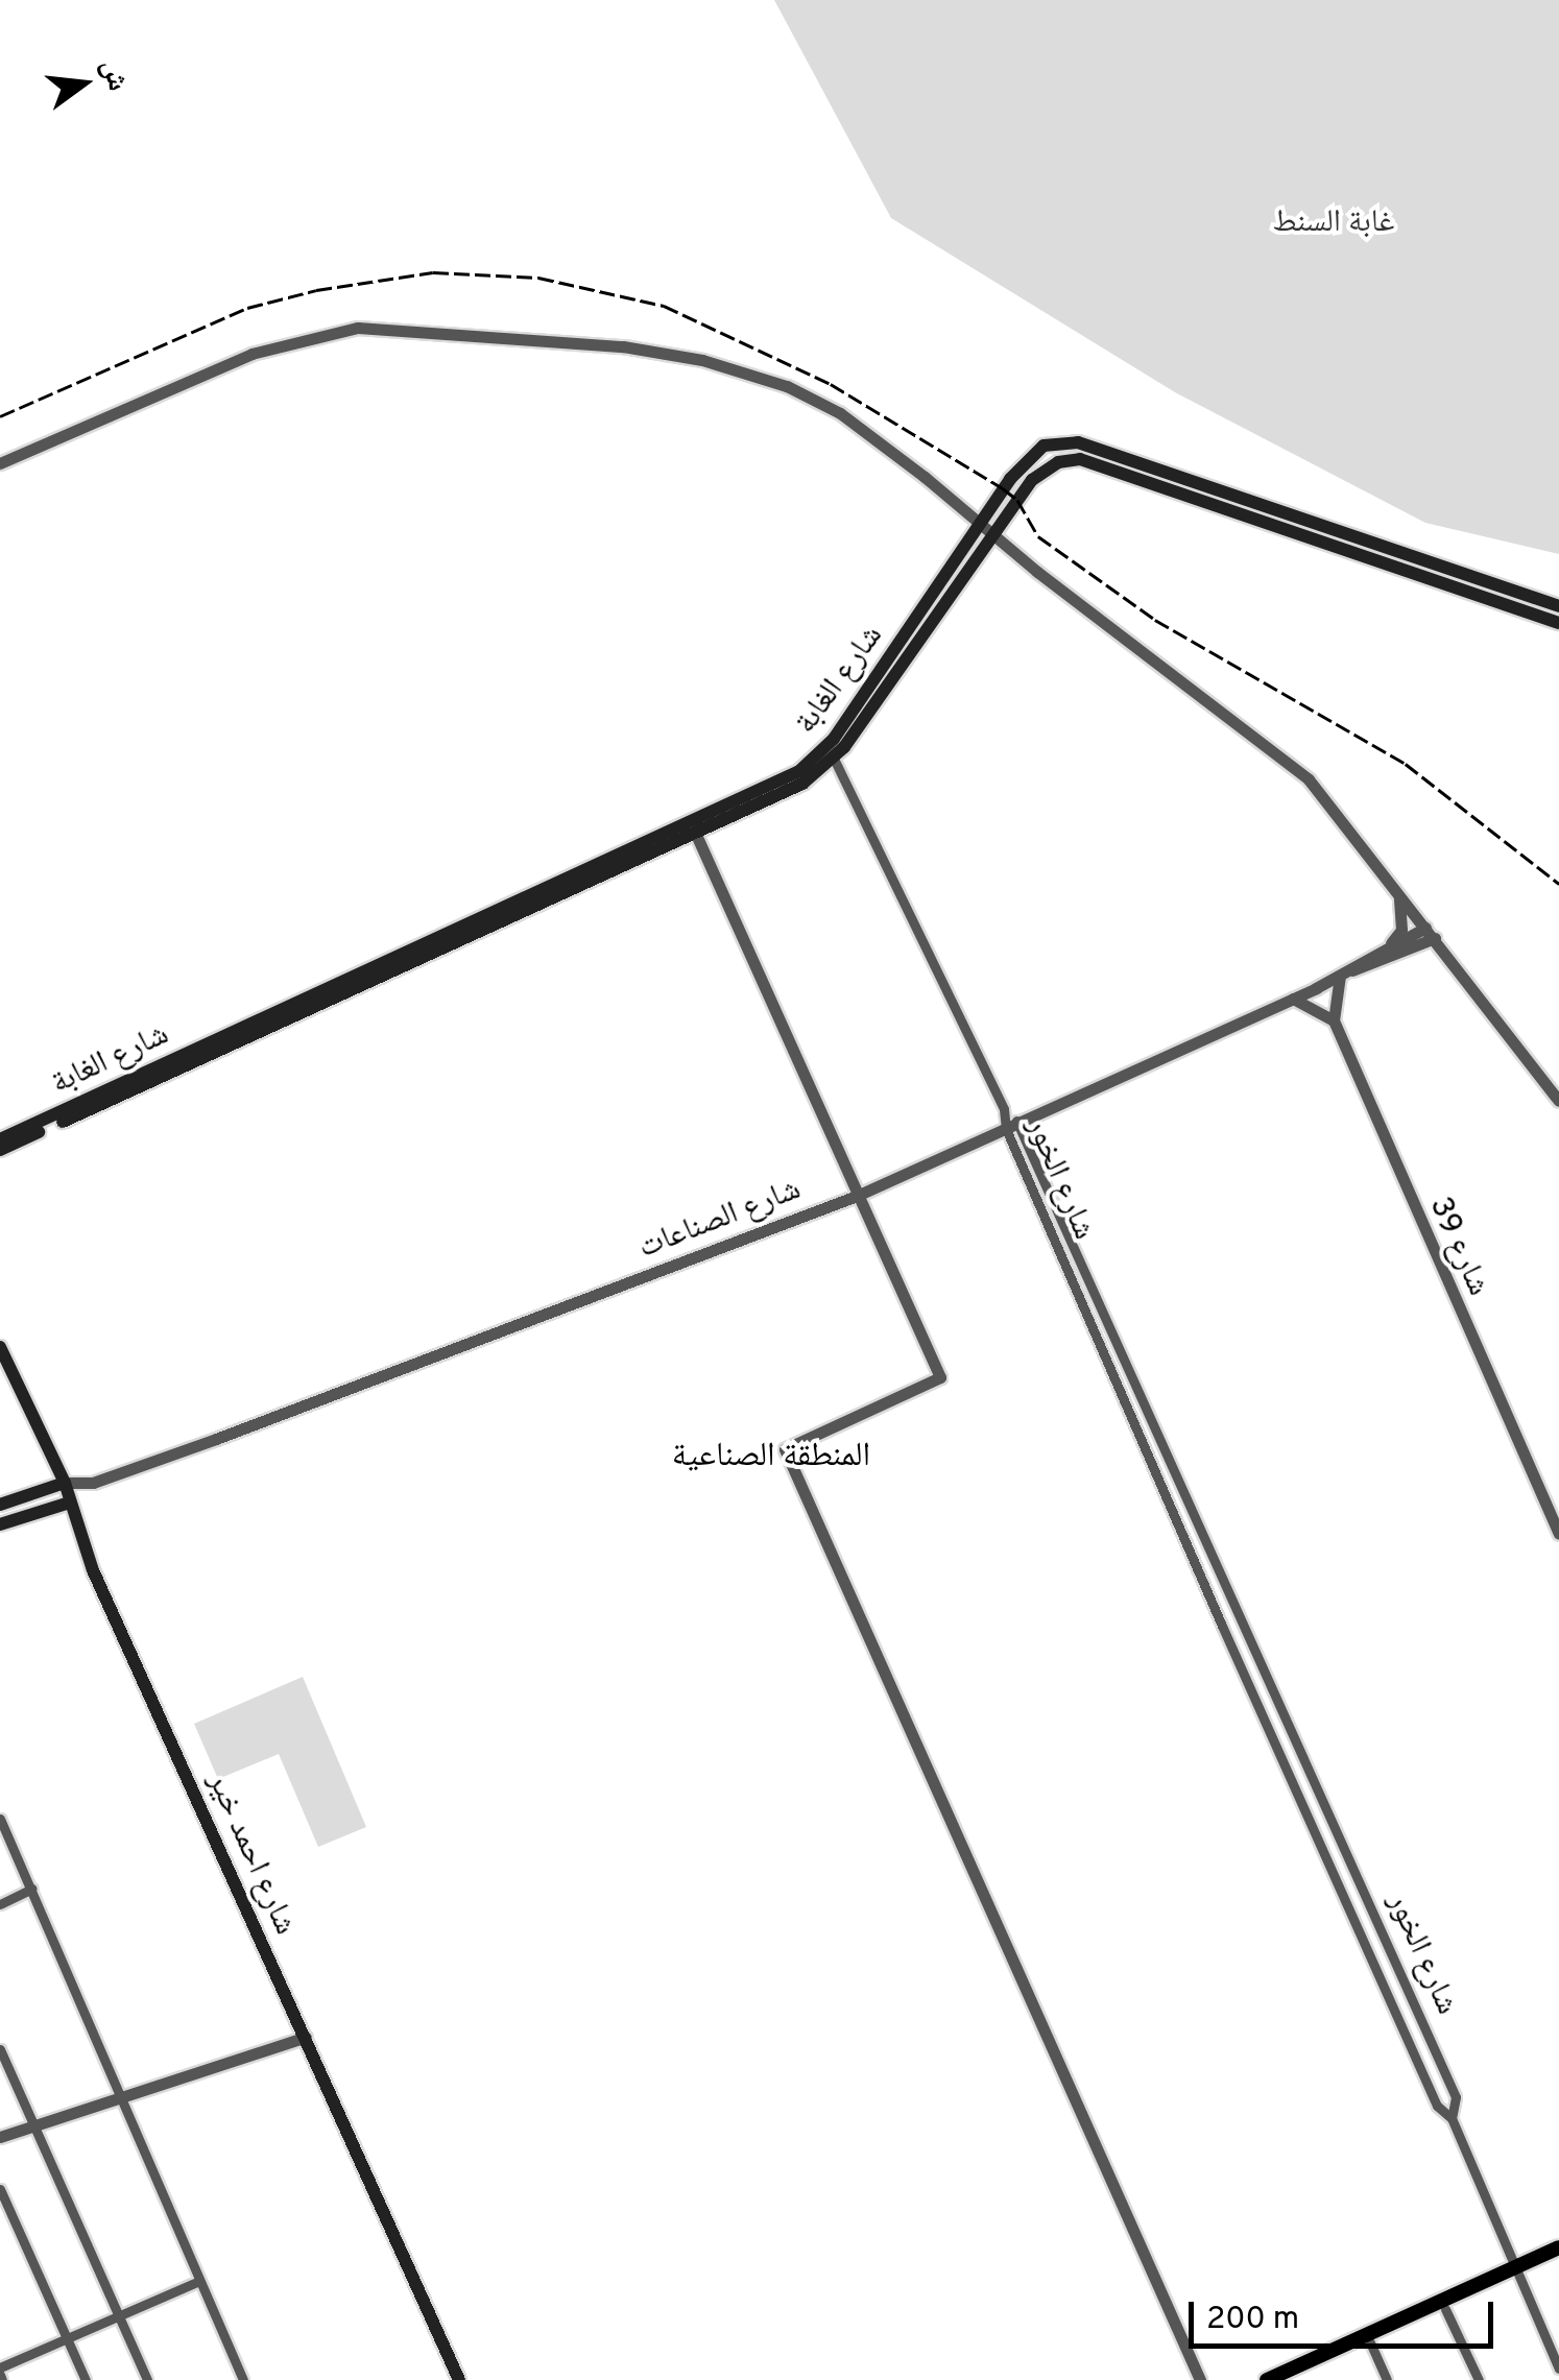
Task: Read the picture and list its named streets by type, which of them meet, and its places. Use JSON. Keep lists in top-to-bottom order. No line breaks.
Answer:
{"streets":{"main road":["شارع الغابة","شارع احمد خير"],"street":["شارع الخور","شارع الصناعات","شارع 39"]},"crossings":[["شارع الغابة","شارع الخور"],["شارع الخور","شارع الصناعات"]],"districts":["المنطقة الصناعية"],"parks":["غابة السنط"],"scale_bar":"200 m","north":"right"}
